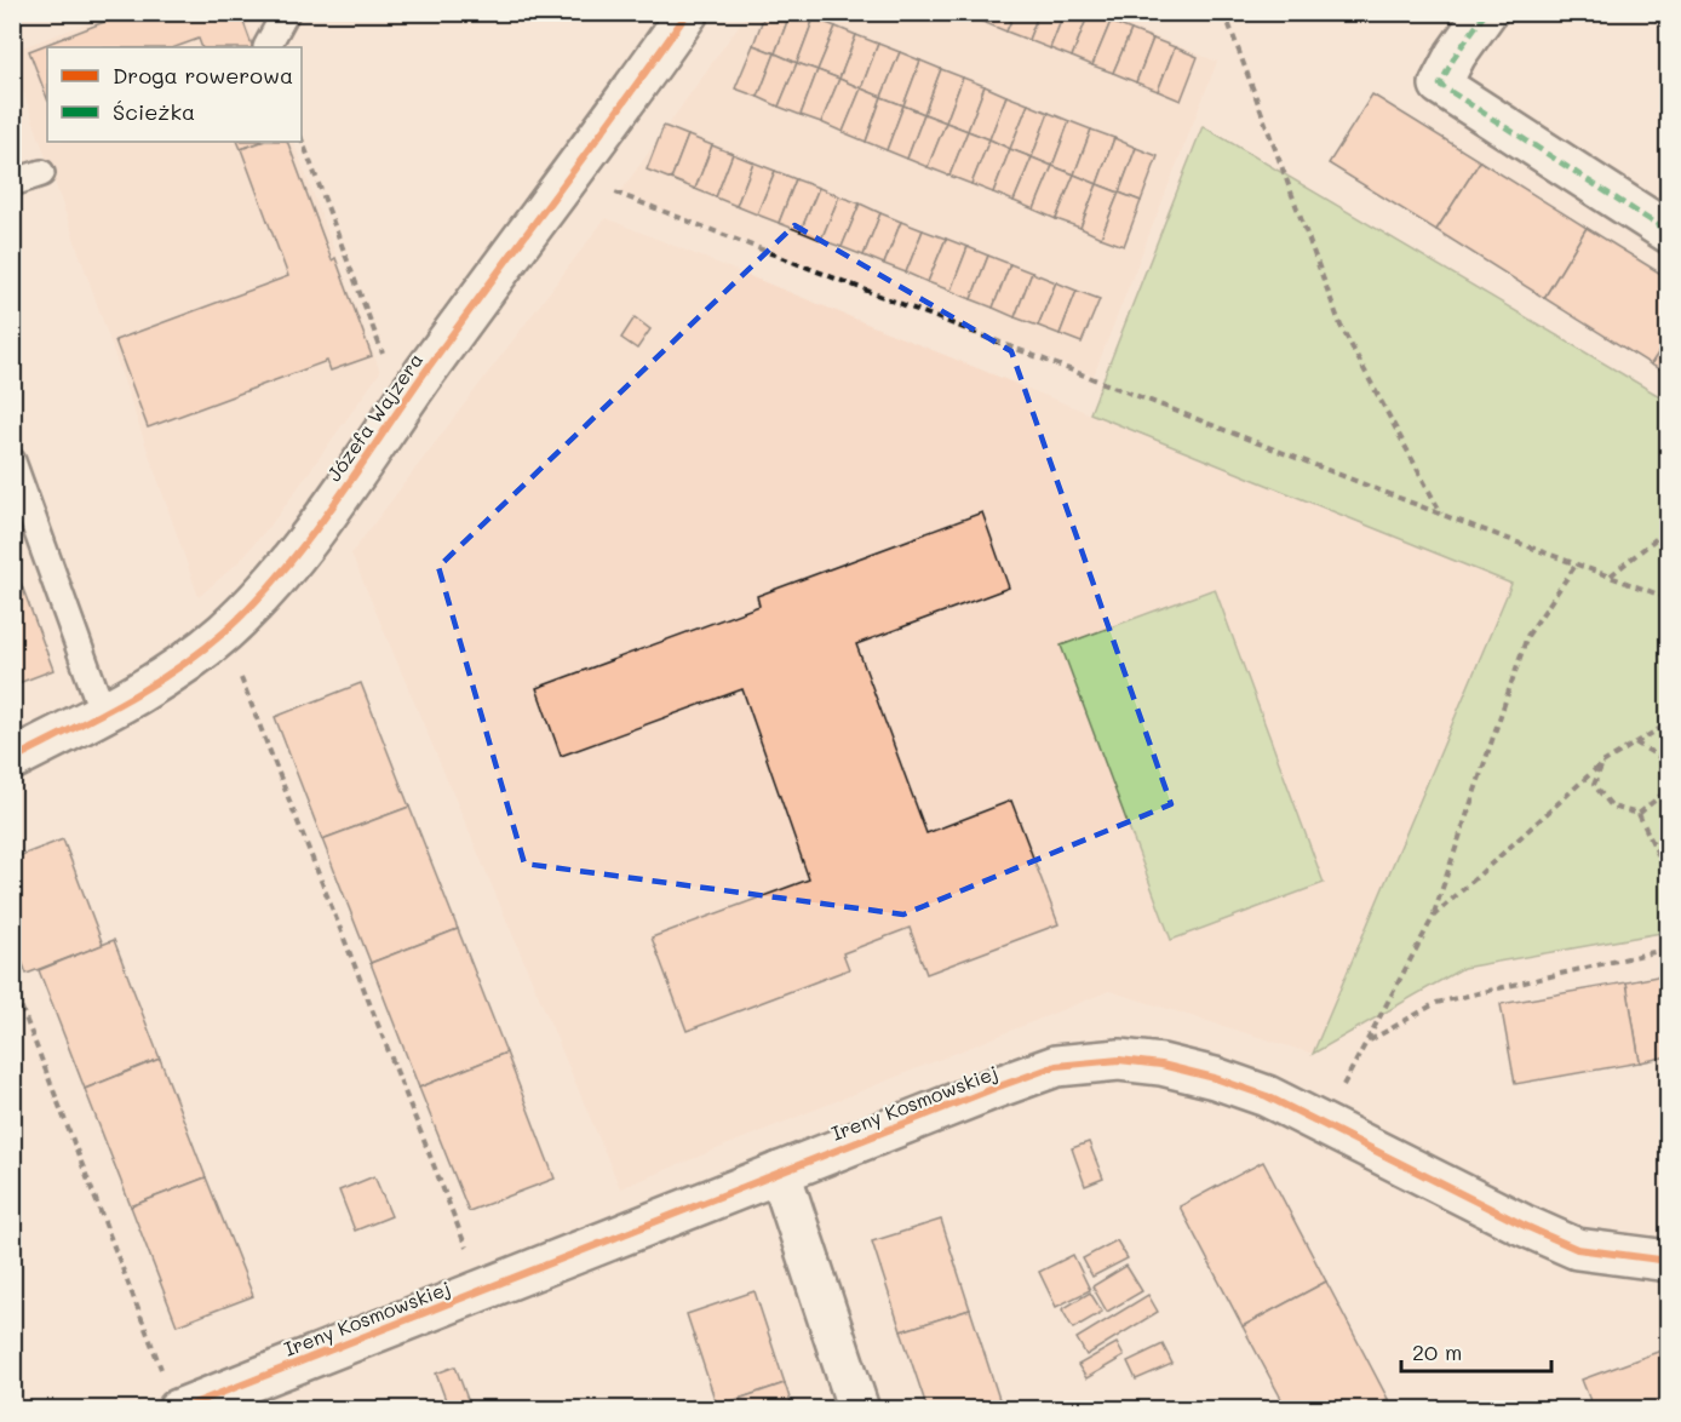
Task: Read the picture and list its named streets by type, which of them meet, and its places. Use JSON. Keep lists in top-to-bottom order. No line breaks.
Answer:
{"streets":{"street":["Józefa Wajzera","Ireny Kosmowskiej"]},"legend":["Droga rowerowa","Ścieżka"],"scale_bar":"20 m"}
